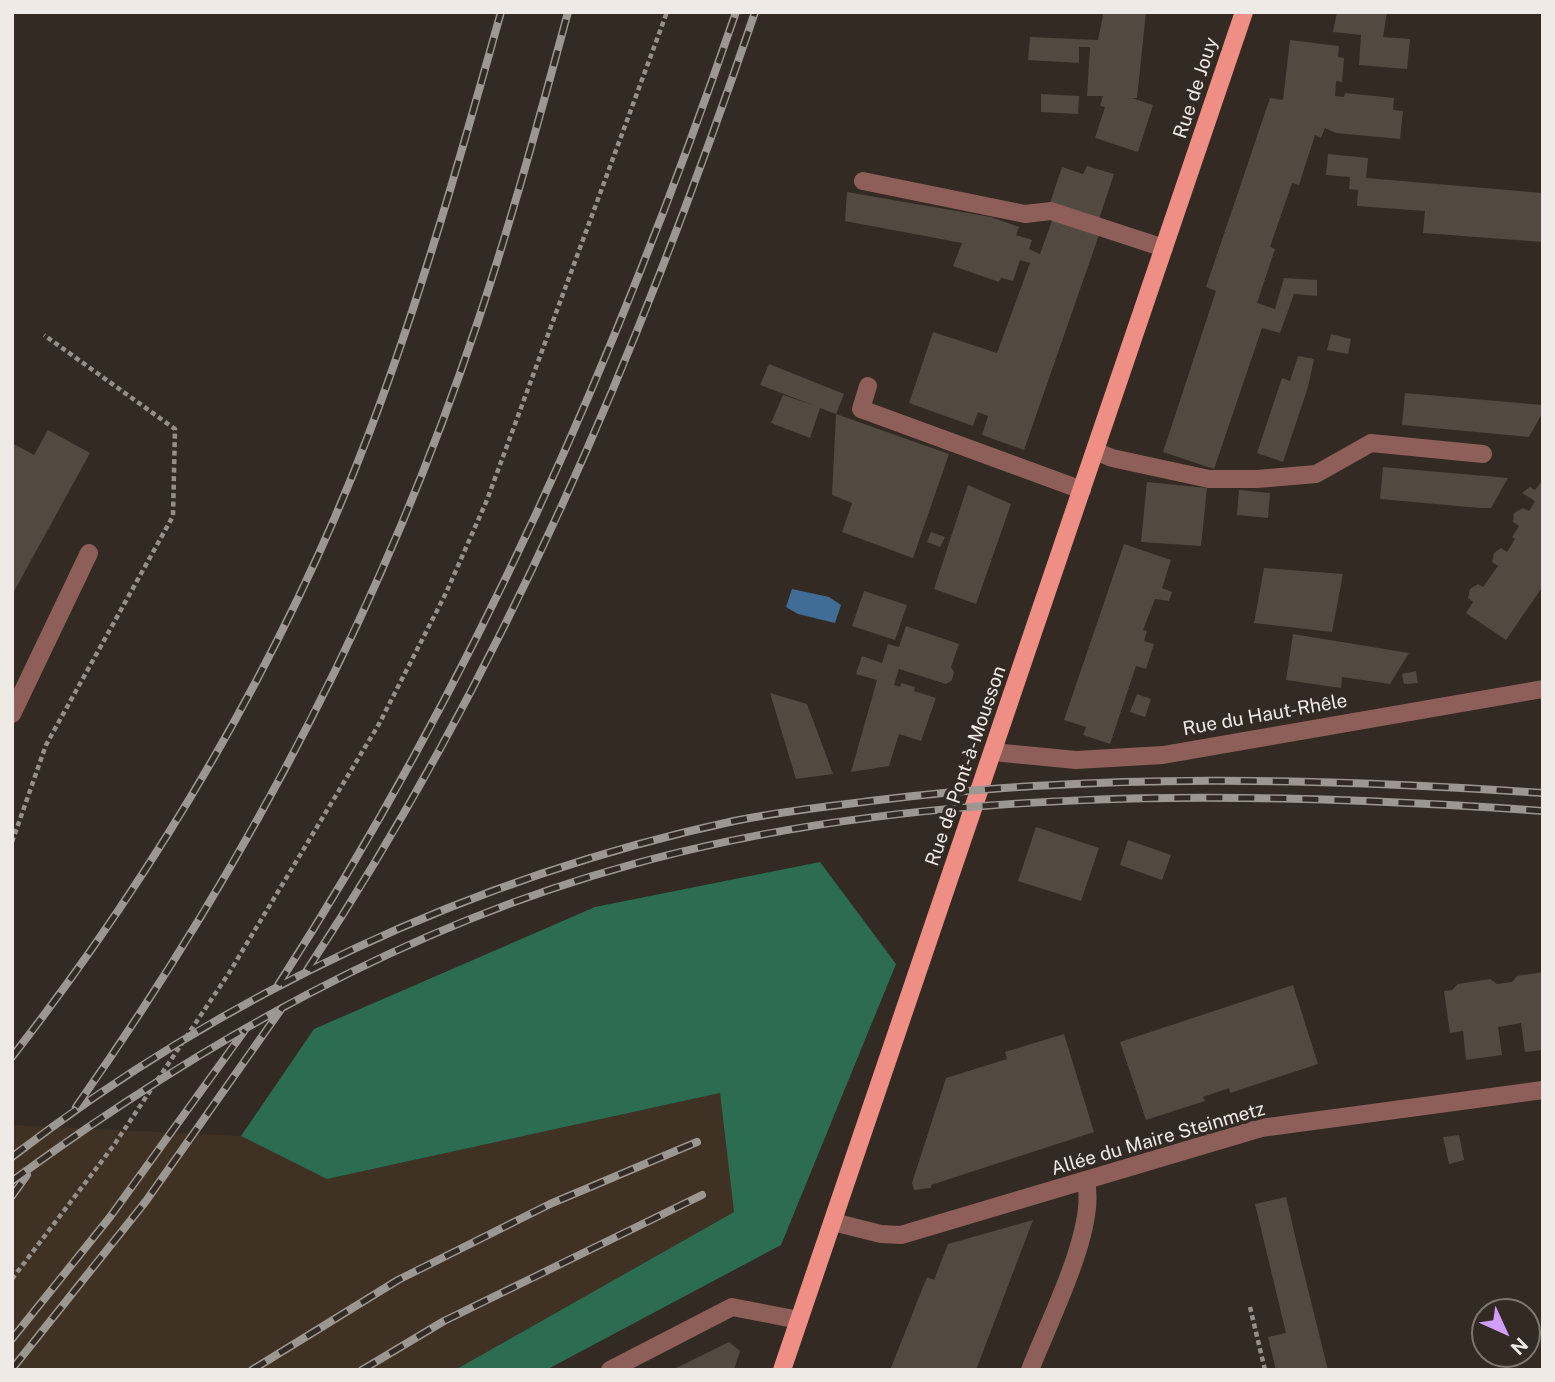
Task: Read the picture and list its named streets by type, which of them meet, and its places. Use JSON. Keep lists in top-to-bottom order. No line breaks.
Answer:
{"streets":{"main road":["Rue de Jouy","Rue de Pont-à-Mousson"],"street":["Rue du Haut-Rhêle","Allée du Maire Steinmetz"]},"crossings":[["Rue de Jouy","Rue de Pont-à-Mousson"],["Rue du Haut-Rhêle","Rue de Pont-à-Mousson"],["Rue de Pont-à-Mousson","Allée du Maire Steinmetz"]],"north":"bottom right"}
